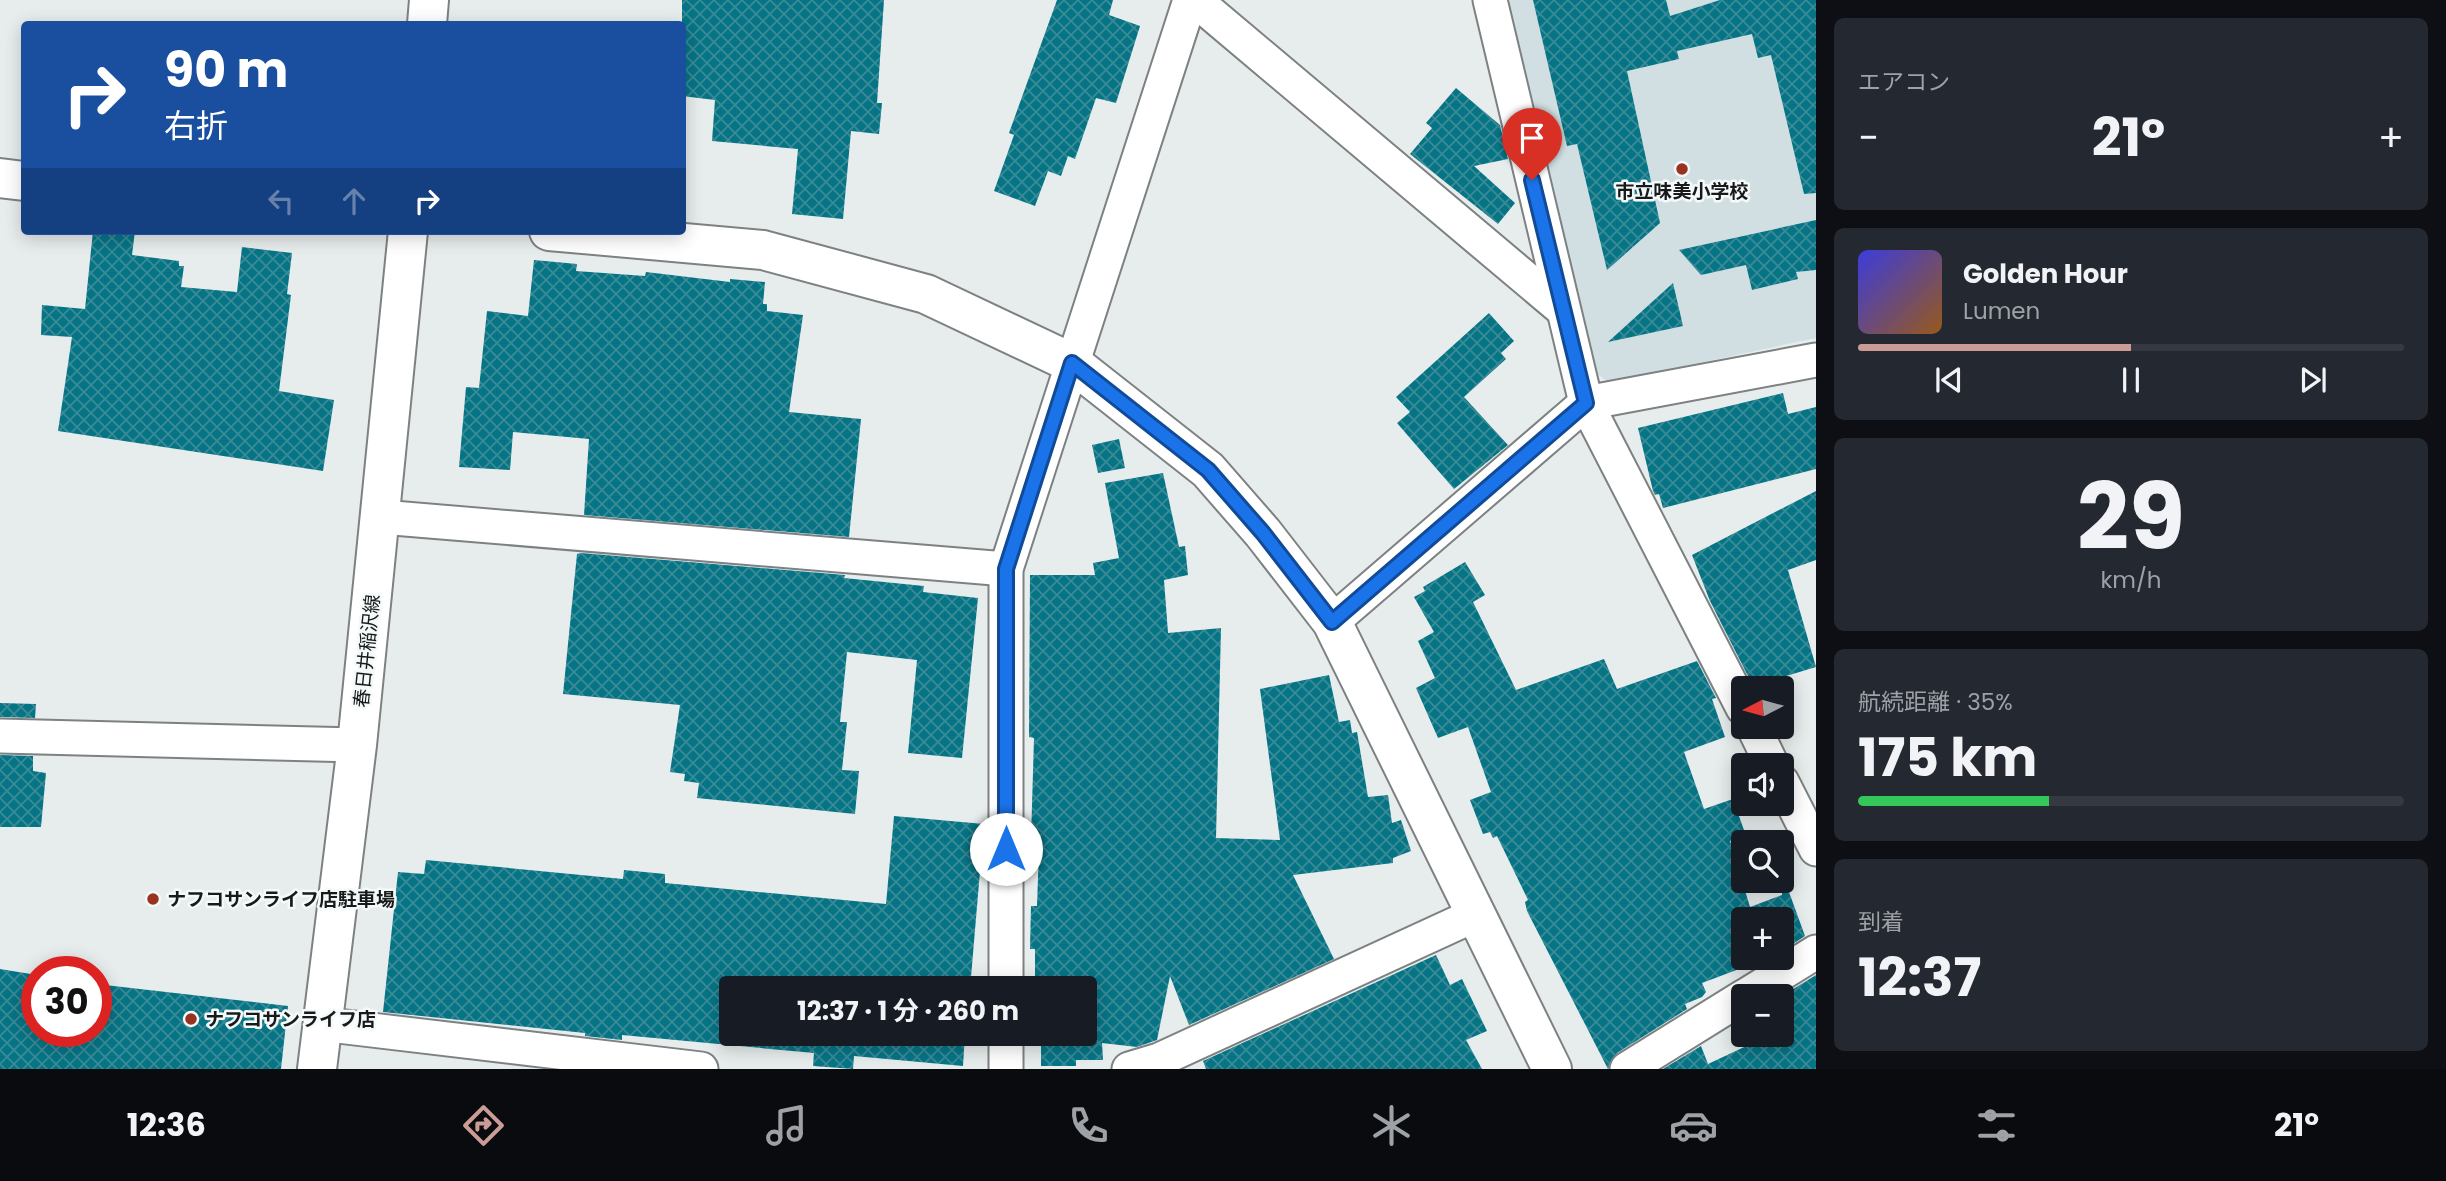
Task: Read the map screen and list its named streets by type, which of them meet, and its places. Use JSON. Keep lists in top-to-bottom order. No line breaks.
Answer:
{"streets":{"street":["春日井稲沢線"]},"places":["市立味美小学校","ナフコサンライフ店駐車場","ナフコサンライフ店"],"north":"left","page":{"tile":["エアコン",["29","km/h"],["航続距離 · 35%","175 km"],["到着","12:37"]],"turn":["90 m","右折"],"heat":["−","21°","+"],"song":["Golden Hour","Lumen"],"map_buttons":["+","−"],"limit":"30","trip":"12:37 · 1 分 · 260 m","tabs":["12:36","21°"]}}
